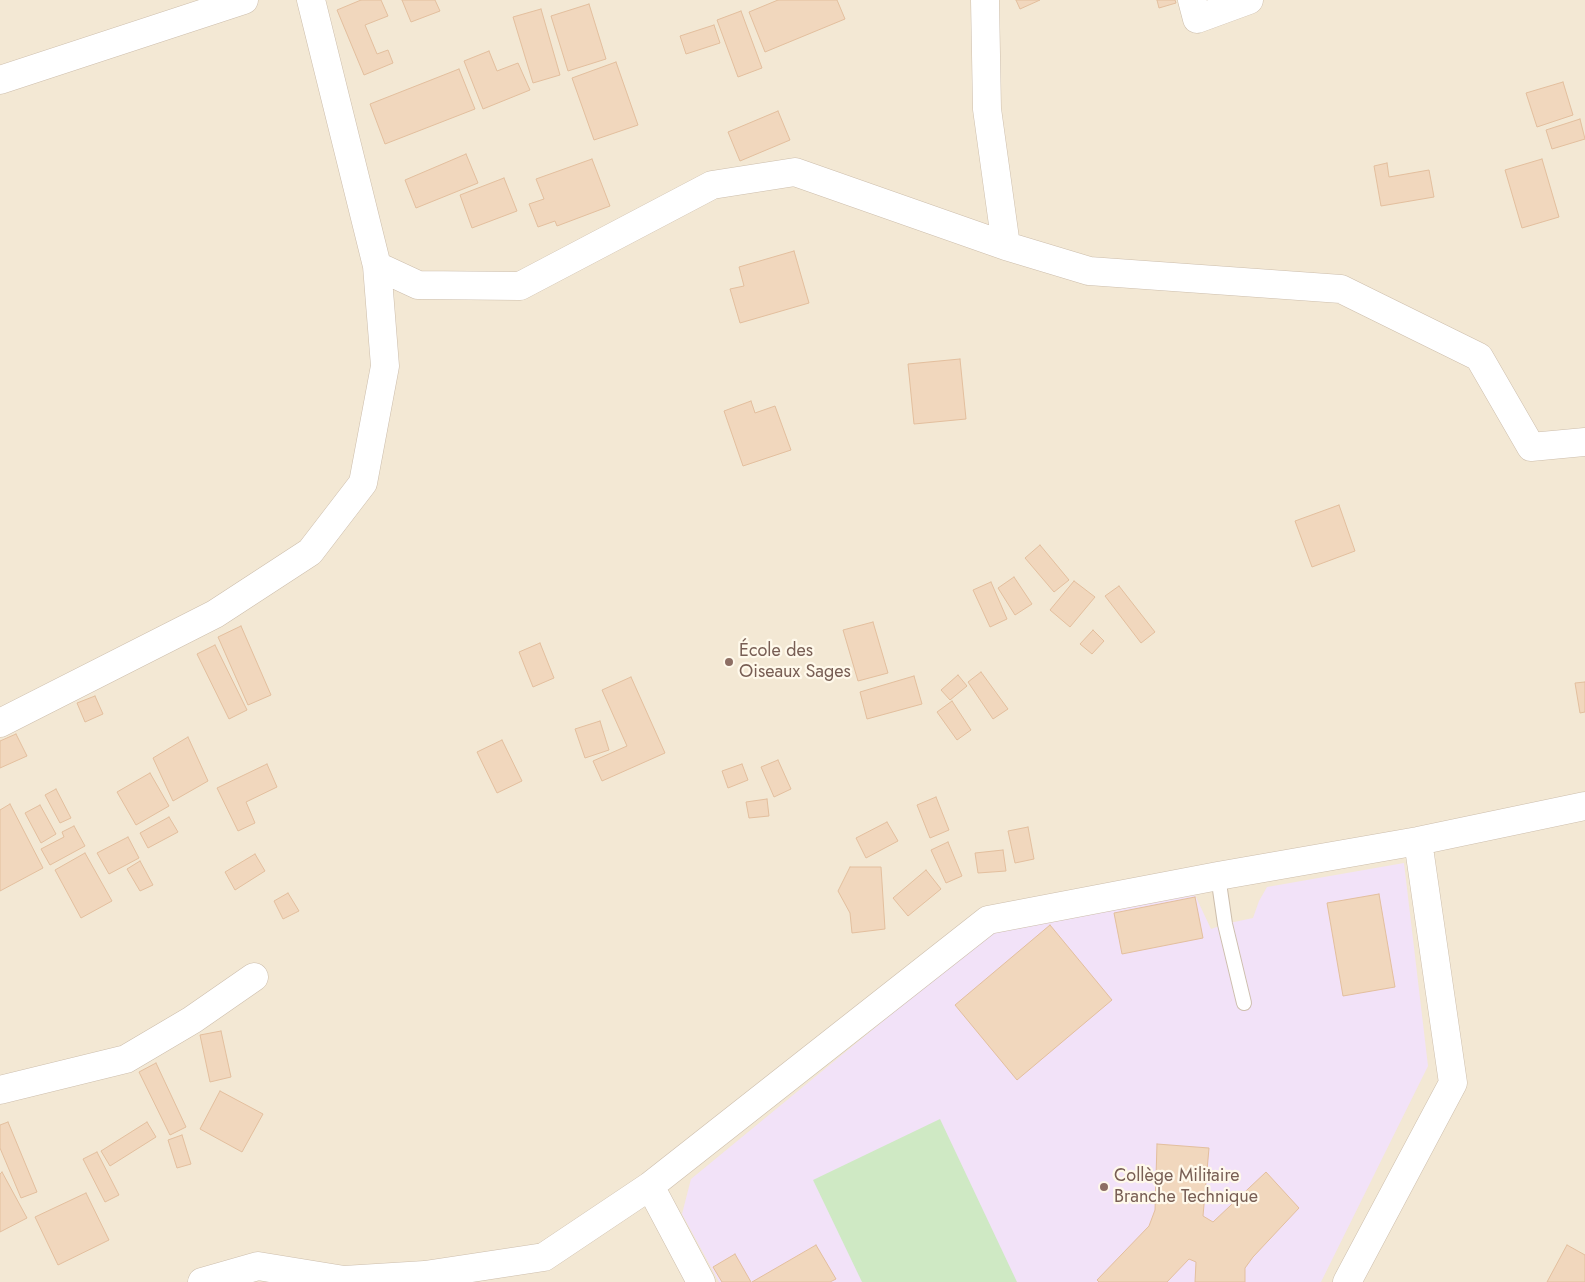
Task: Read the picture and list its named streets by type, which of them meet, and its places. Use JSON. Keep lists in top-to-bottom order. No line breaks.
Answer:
{"places":["École des Oiseaux Sages","Collège Militaire Branche Technique"]}
